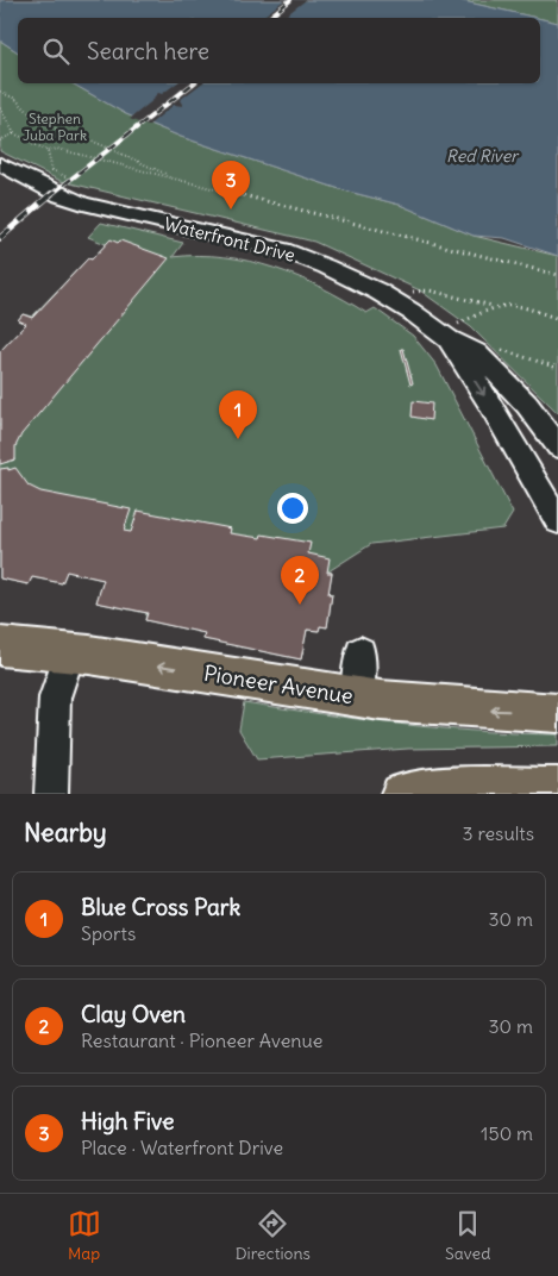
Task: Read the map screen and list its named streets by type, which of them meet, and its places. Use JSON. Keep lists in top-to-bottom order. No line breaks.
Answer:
{"streets":{"main road":["Pioneer Avenue"],"street":["Waterfront Drive"]},"water":["Red River"],"parks":["Stephen Juba Park"],"page":{"search":"Search here","pins":["3","1","2"],"heading":["Nearby","3 results"],"list":[{"mark":"1","name":"Blue Cross Park","note":"Sports","value":"30 m"},{"mark":"2","name":"Clay Oven","note":"Restaurant · Pioneer Avenue","value":"30 m"},{"mark":"3","name":"High Five","note":"Place · Waterfront Drive","value":"150 m"}],"nav":["Map","Directions","Saved"]}}
